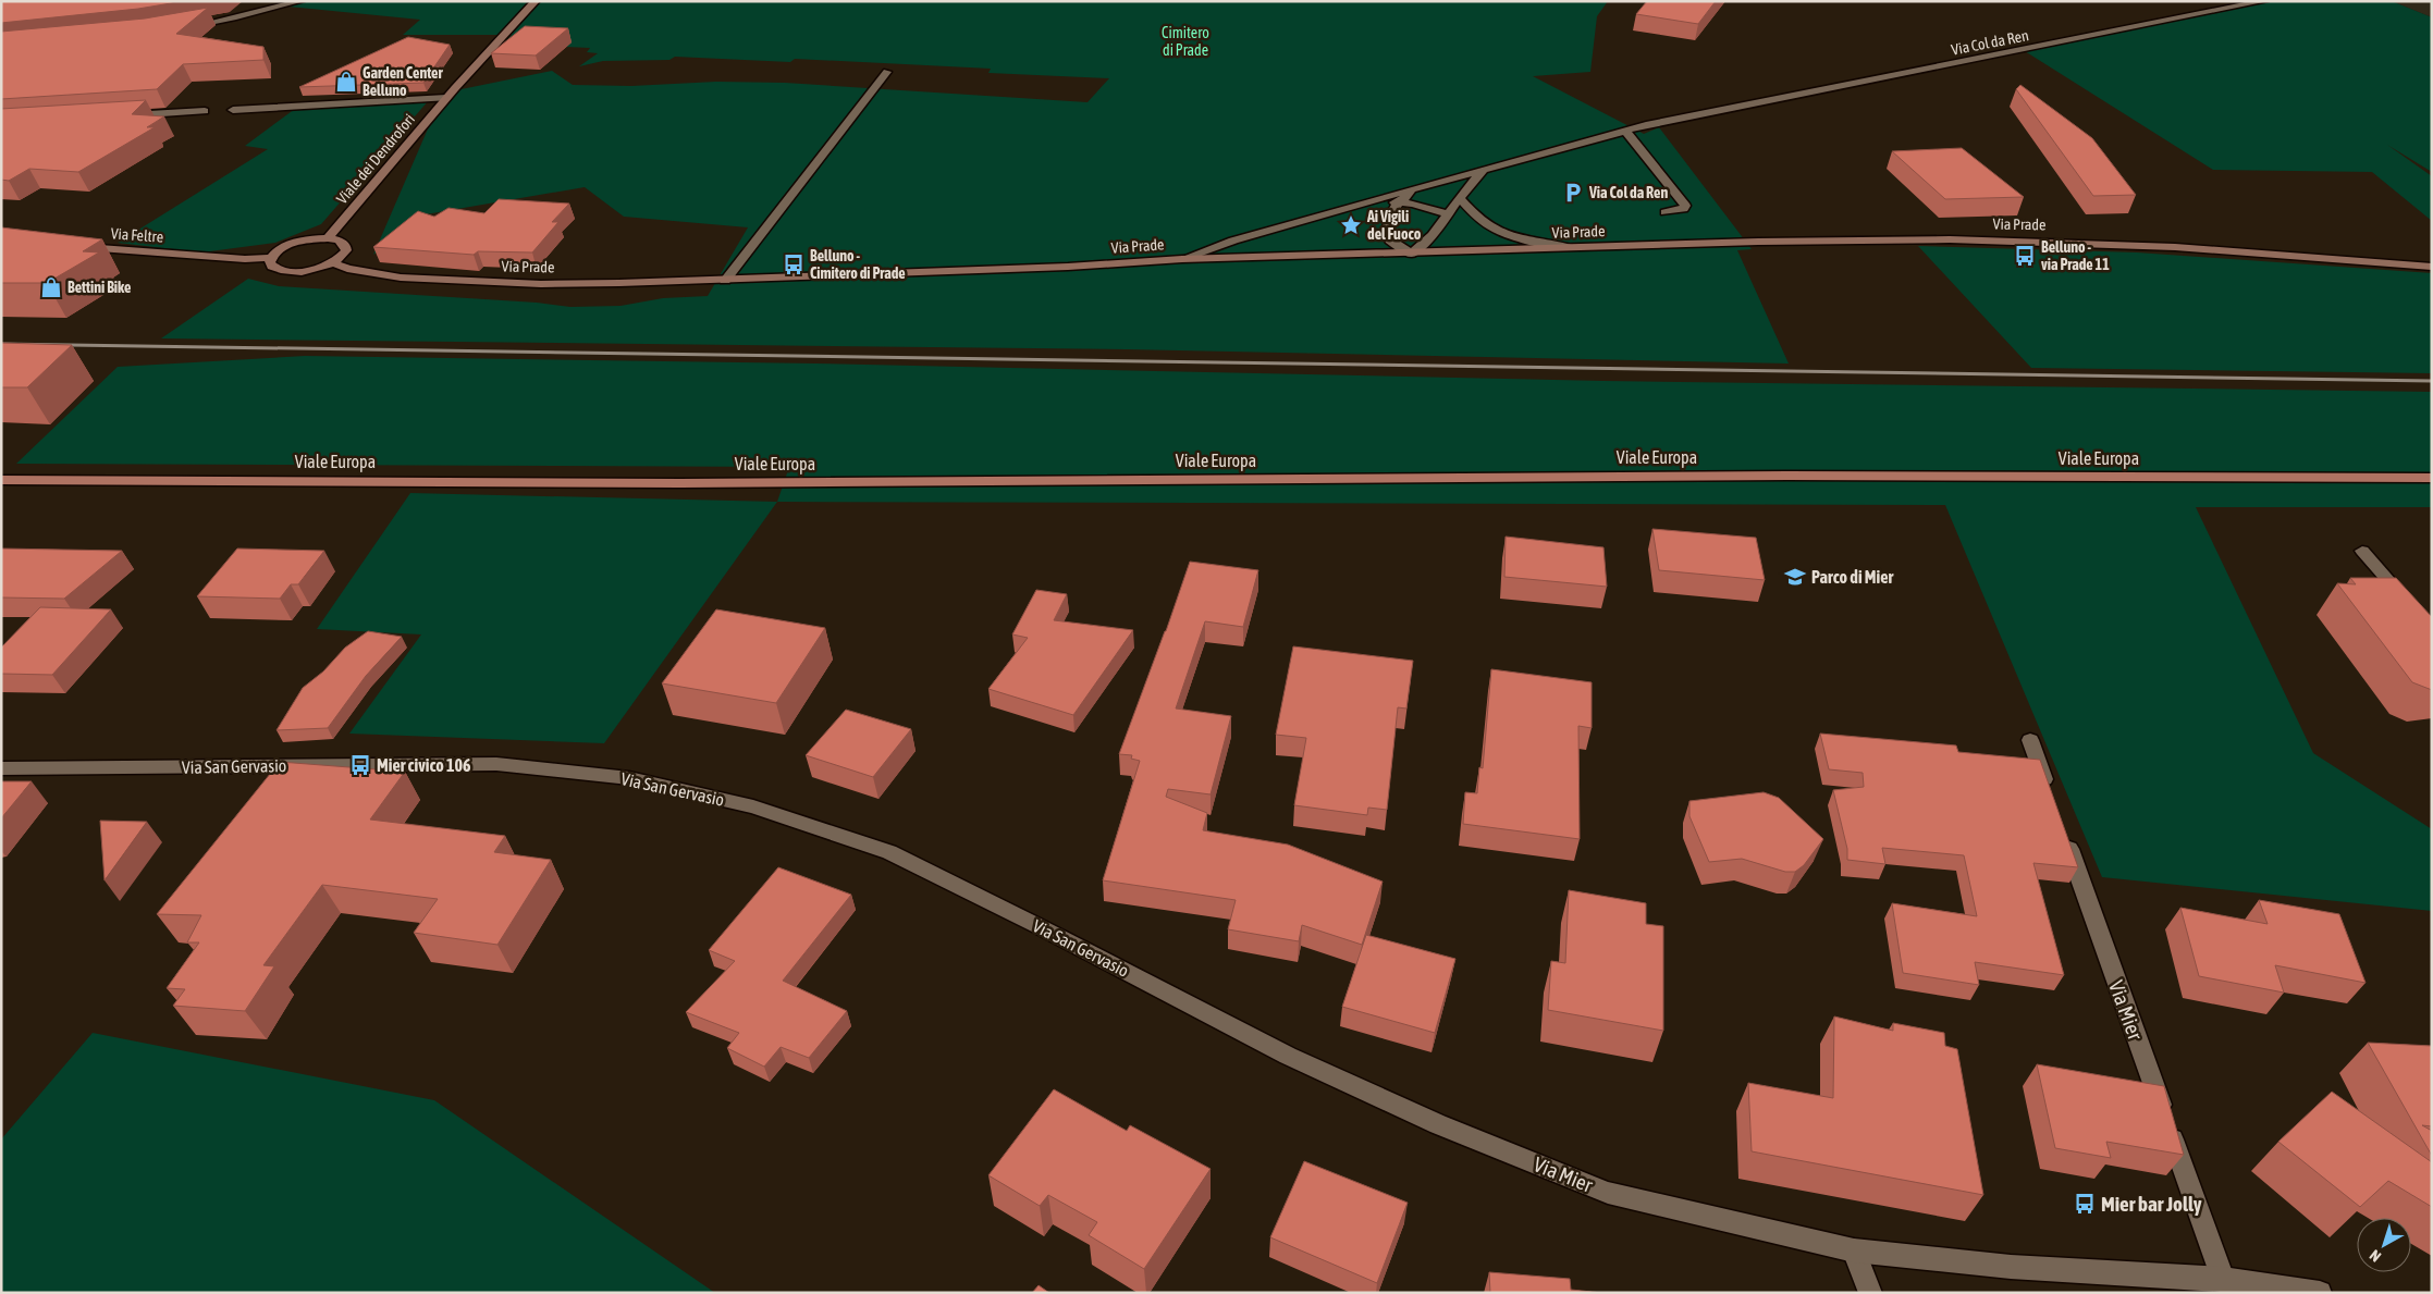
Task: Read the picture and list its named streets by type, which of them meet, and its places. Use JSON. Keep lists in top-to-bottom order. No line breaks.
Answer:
{"streets":{"main road":["Viale dei Dendrofori","Via Prade","Via Feltre","Viale Europa"],"street":["Via Col da Ren","Via San Gervasio","Via Mier"]},"crossings":[["Via Col da Ren","Via Prade"],["Via San Gervasio","Via Mier"]],"parks":["Cimitero di Prade"],"places":{"shop":["Garden Center Belluno","Bettini Bike"],"parking":["Via Col da Ren"],"place":["Ai Vigili del Fuoco"],"bus stop":["Belluno - via Prade 11","Belluno - Cimitero di Prade","Mier civico 106","Mier bar Jolly"],"school or university":["Parco di Mier"]},"north":"bottom left"}
